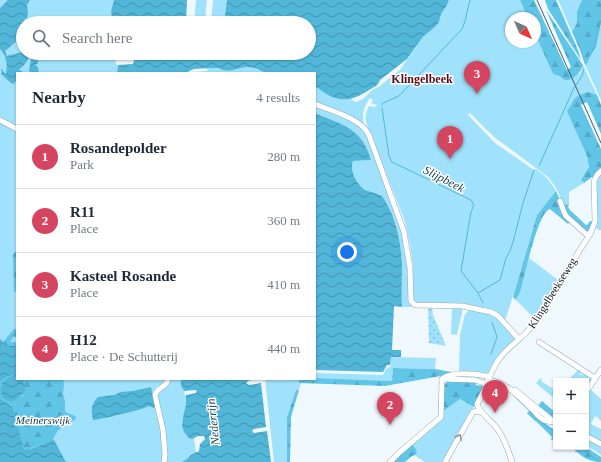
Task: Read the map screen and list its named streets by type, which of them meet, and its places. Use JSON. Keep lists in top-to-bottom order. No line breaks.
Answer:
{"streets":{"street":["Klingelbeekseweg"]},"districts":["Klingelbeek"],"water":["Slijpbeek","Nederrijn"],"parks":["Meinerswijk"],"north":"bottom right","page":{"search":"Search here","pins":["3","1","4","2"],"heading":["Nearby","4 results"],"list":[{"mark":"1","name":"Rosandepolder","note":"Park","value":"280 m"},{"mark":"2","name":"R11","note":"Place","value":"360 m"},{"mark":"3","name":"Kasteel Rosande","note":"Place","value":"410 m"},{"mark":"4","name":"H12","note":"Place · De Schutterij","value":"440 m"}],"map_buttons":["+","−"]}}
